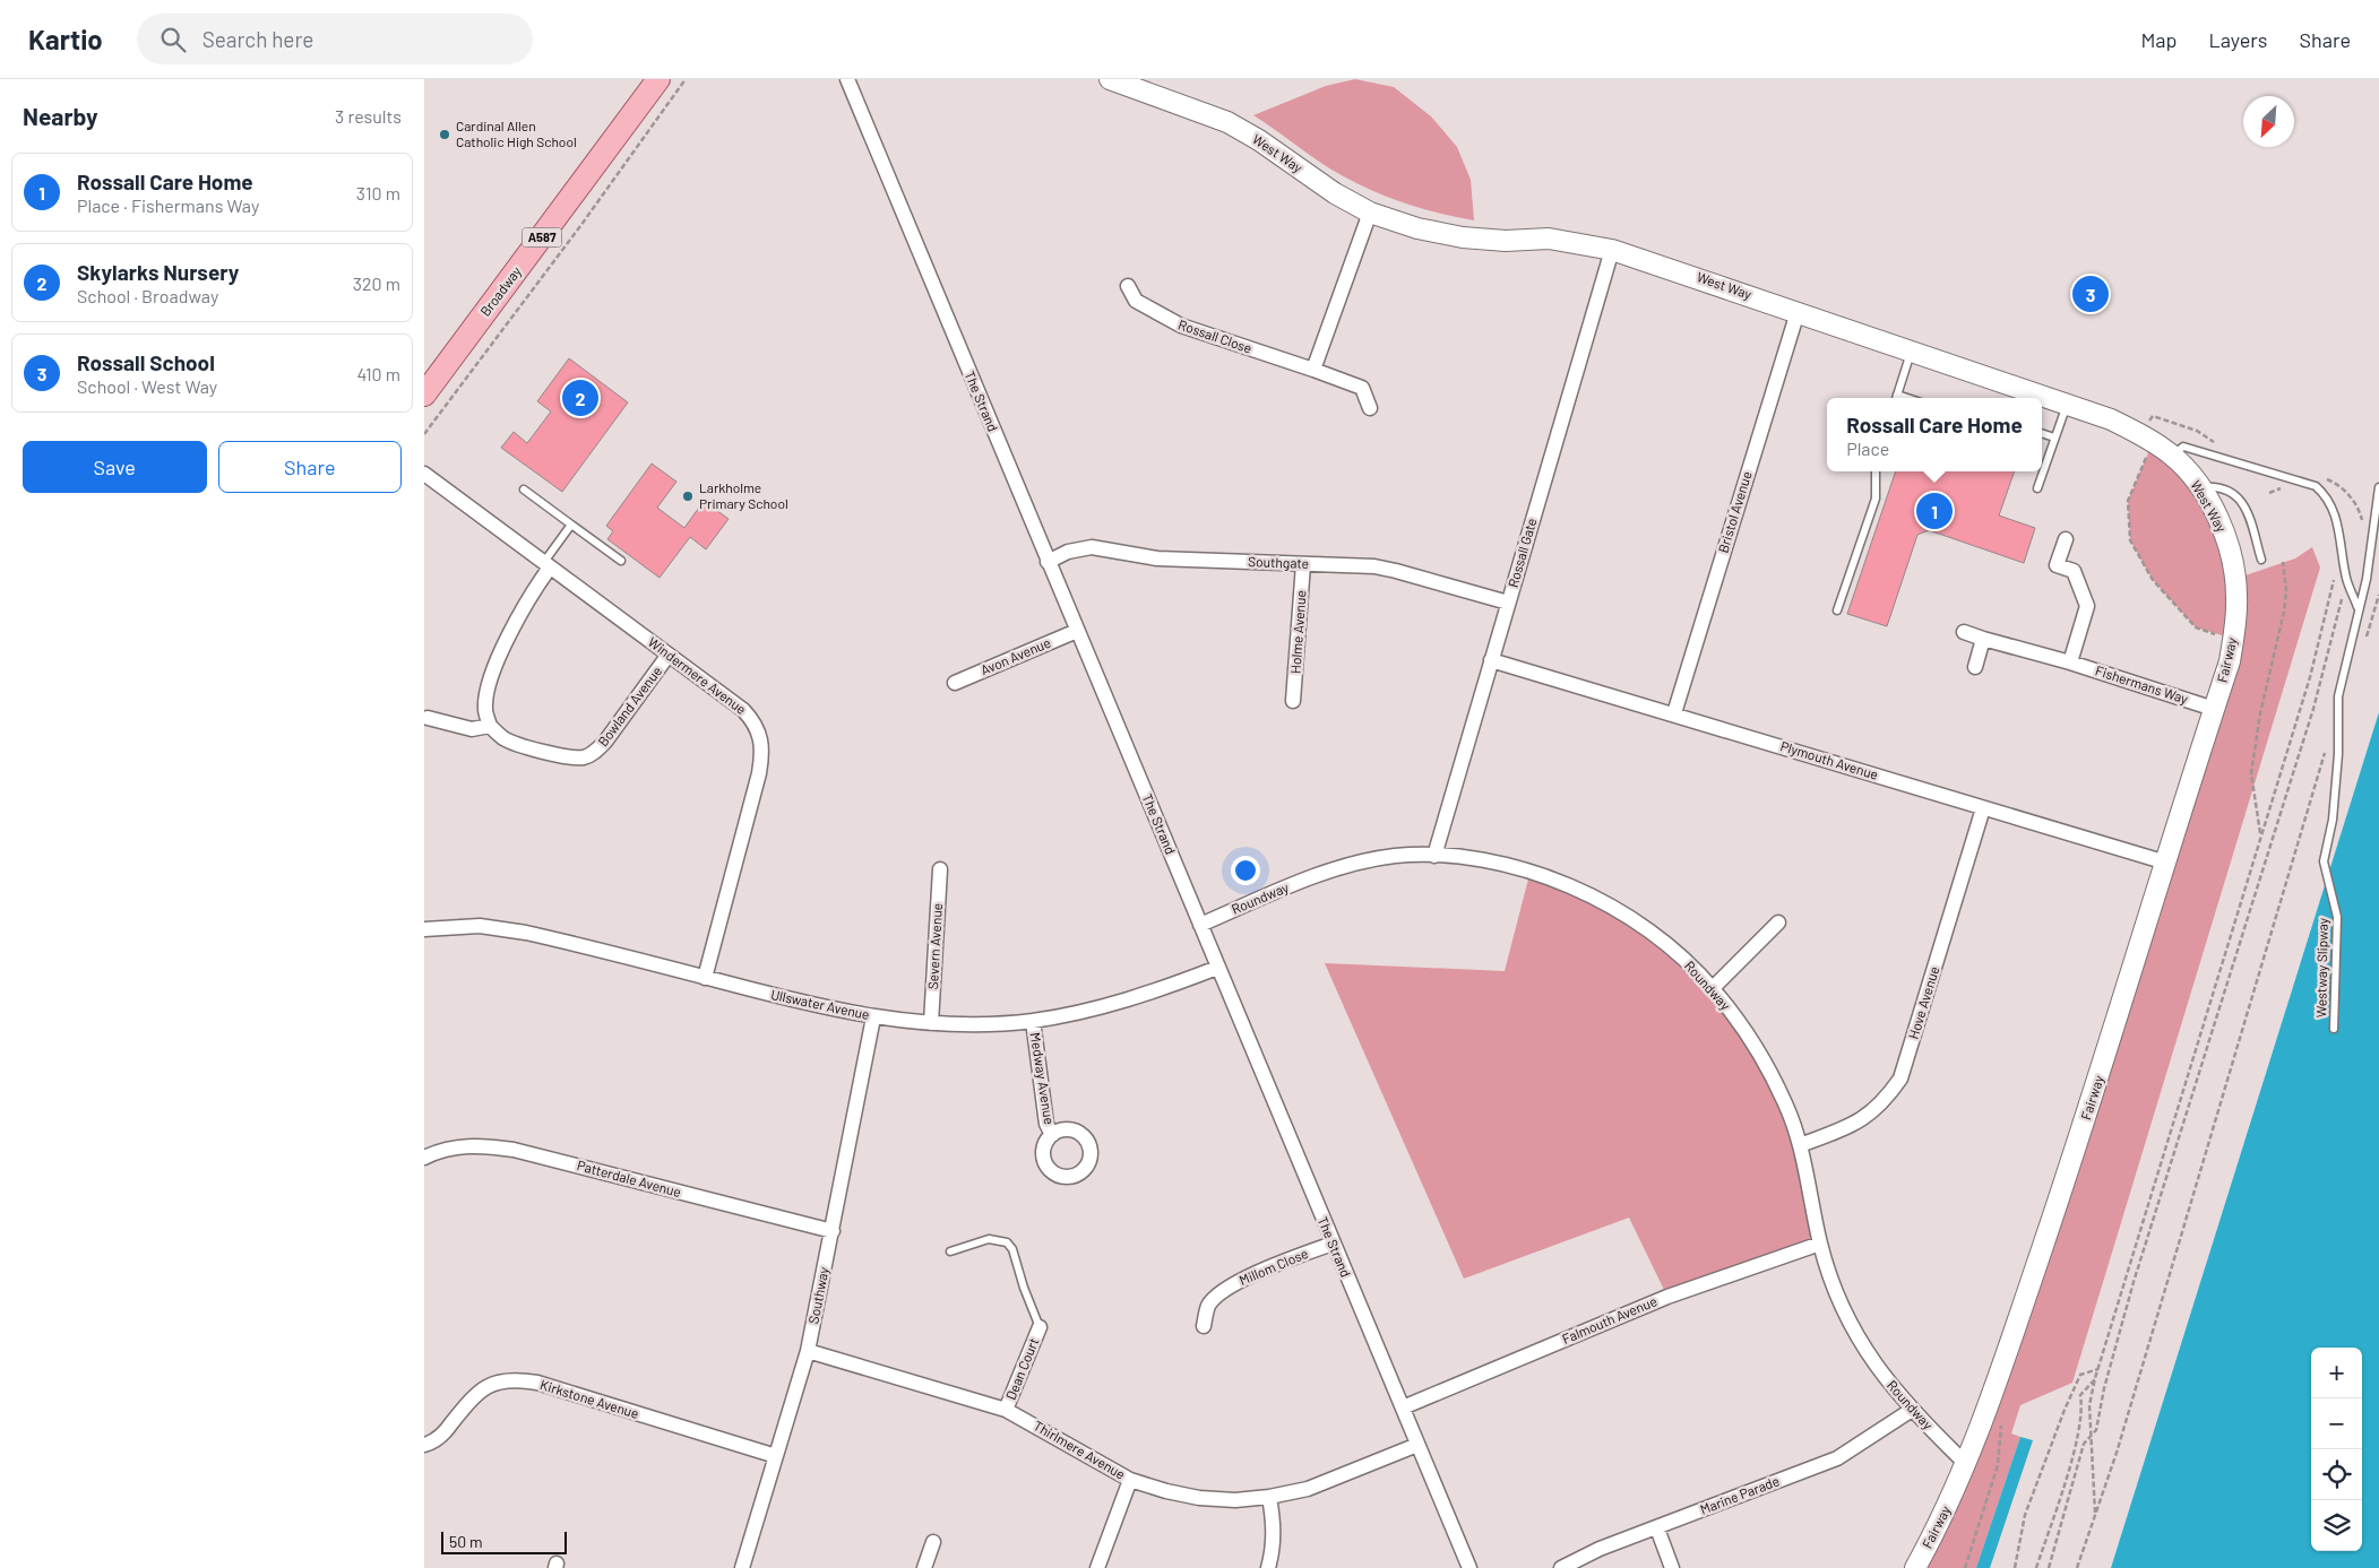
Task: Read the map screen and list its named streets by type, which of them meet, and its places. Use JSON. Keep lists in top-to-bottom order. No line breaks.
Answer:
{"streets":{"main road":["A587","Broadway"],"street":["West Way","Rossall Close","The Strand","Bristol Avenue","Rossall Gate","Southgate","Holme Avenue","Avon Avenue","Fairway","Windermere Avenue","Fishermans Way","Bowland Avenue","Plymouth Avenue","Roundway","Severn Avenue","Hove Avenue","Ullswater Avenue","Medway Avenue","Patterdale Avenue","Millom Close","Southway","Falmouth Avenue","Dean Court","Kirkstone Avenue","Thirlmere Avenue","Marine Parade"],"lane":["Westway Slipway"]},"crossings":[["West Way","Bristol Avenue"],["West Way","Rossall Gate"],["West Way","Fairway"],["The Strand","Southgate"],["The Strand","Avon Avenue"],["The Strand","Roundway"],["The Strand","Ullswater Avenue"],["The Strand","Millom Close"],["The Strand","Falmouth Avenue"],["The Strand","Thirlmere Avenue"],["Bristol Avenue","Plymouth Avenue"],["Rossall Gate","Southgate"],["Rossall Gate","Plymouth Avenue"],["Rossall Gate","Roundway"],["Southgate","Holme Avenue"],["Fairway","Fishermans Way"],["Fairway","Plymouth Avenue"],["Fairway","Roundway"],["Windermere Avenue","Bowland Avenue"],["Windermere Avenue","Ullswater Avenue"],["Plymouth Avenue","Hove Avenue"],["Roundway","Hove Avenue"],["Roundway","Falmouth Avenue"],["Roundway","Marine Parade"],["Severn Avenue","Ullswater Avenue"],["Ullswater Avenue","Medway Avenue"],["Ullswater Avenue","Southway"],["Patterdale Avenue","Southway"],["Southway","Kirkstone Avenue"],["Southway","Thirlmere Avenue"],["Dean Court","Thirlmere Avenue"]],"places":["Cardinal Allen Catholic High School","Larkholme Primary School"],"scale_bar":"50 m","north":"bottom left","page":{"header":"Kartio","search":"Search here","nav":["Map","Layers","Share"],"heading":["Nearby","3 results"],"list":[{"mark":"1","name":"Rossall Care Home","note":"Place · Fishermans Way","value":"310 m"},{"mark":"2","name":"Skylarks Nursery","note":"School · Broadway","value":"320 m"},{"mark":"3","name":"Rossall School","note":"School · West Way","value":"410 m"}],"pins":["3","2","1"],"popup":["Rossall Care Home","Place"],"buttons":["Save","Share"],"map_buttons":["+","−"],"scale":"50 m"}}
